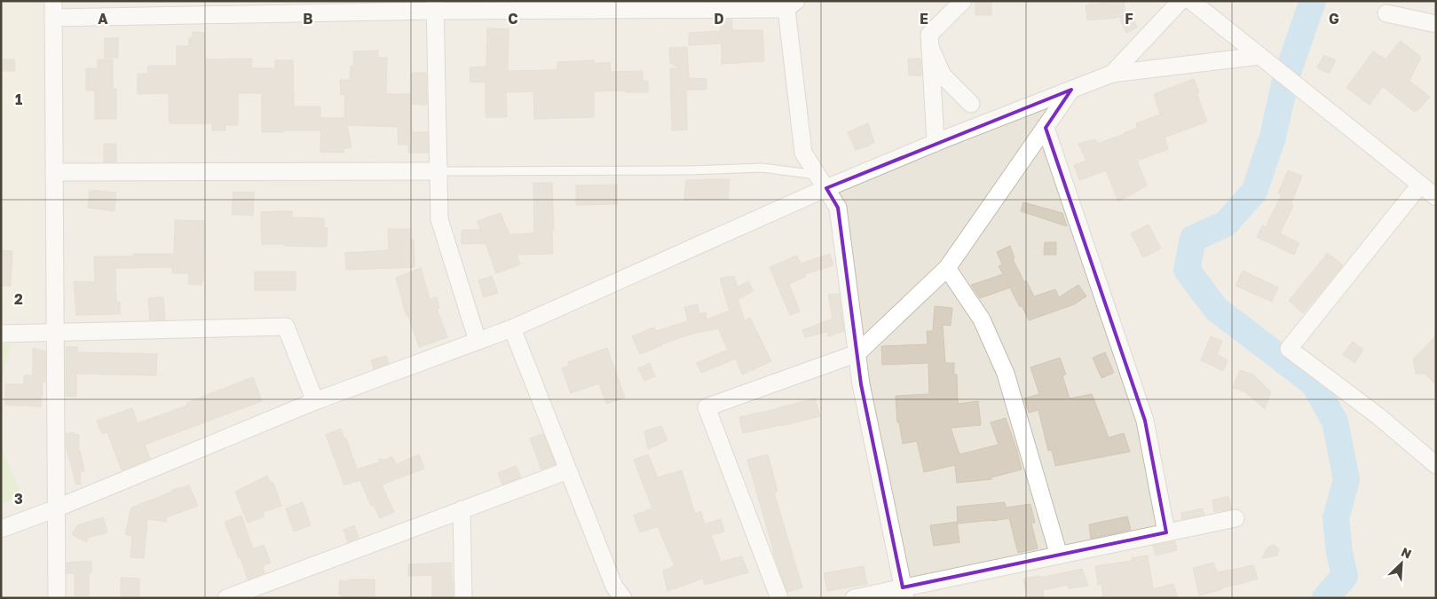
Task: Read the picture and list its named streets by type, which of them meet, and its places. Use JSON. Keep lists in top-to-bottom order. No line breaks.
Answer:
{"north":"top right","grid":{"columns":["A","B","C","D","E","F","G"],"rows":["1","2","3"]}}
